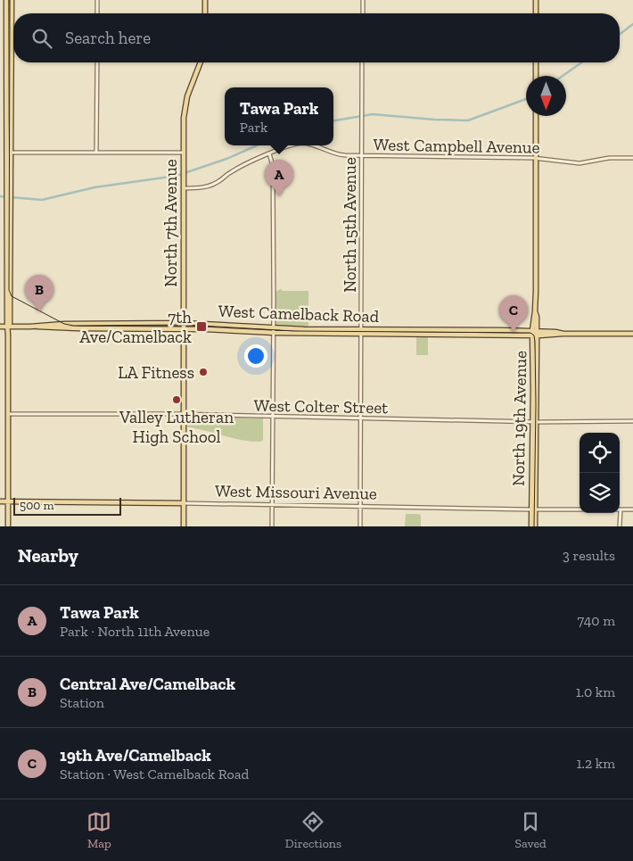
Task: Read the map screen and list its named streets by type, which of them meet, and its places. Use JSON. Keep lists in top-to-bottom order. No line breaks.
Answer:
{"streets":{"main road":["North 7th Avenue","West Camelback Road","North 19th Avenue","West Missouri Avenue"],"street":["West Campbell Avenue","North 15th Avenue","West Colter Street"]},"crossings":[["West Campbell Avenue","North 7th Avenue"],["West Campbell Avenue","North 15th Avenue"],["West Campbell Avenue","North 19th Avenue"],["North 7th Avenue","West Camelback Road"],["North 7th Avenue","West Colter Street"],["North 7th Avenue","West Missouri Avenue"],["North 15th Avenue","West Camelback Road"],["North 15th Avenue","West Colter Street"],["North 15th Avenue","West Missouri Avenue"],["West Camelback Road","North 19th Avenue"],["West Colter Street","North 19th Avenue"],["North 19th Avenue","West Missouri Avenue"]],"places":{"transit":["7th Ave/Camelback"],"other":["LA Fitness","Valley Lutheran High School"]},"scale_bar":"500 m","north":"bottom","page":{"search":"Search here","popup":["Tawa Park","Park"],"pins":["A","B","C"],"scale":"500 m","heading":["Nearby","3 results"],"list":[{"mark":"A","name":"Tawa Park","note":"Park · North 11th Avenue","value":"740 m"},{"mark":"B","name":"Central Ave/Camelback","note":"Station","value":"1.0 km"},{"mark":"C","name":"19th Ave/Camelback","note":"Station · West Camelback Road","value":"1.2 km"}],"nav":["Map","Directions","Saved"]}}
